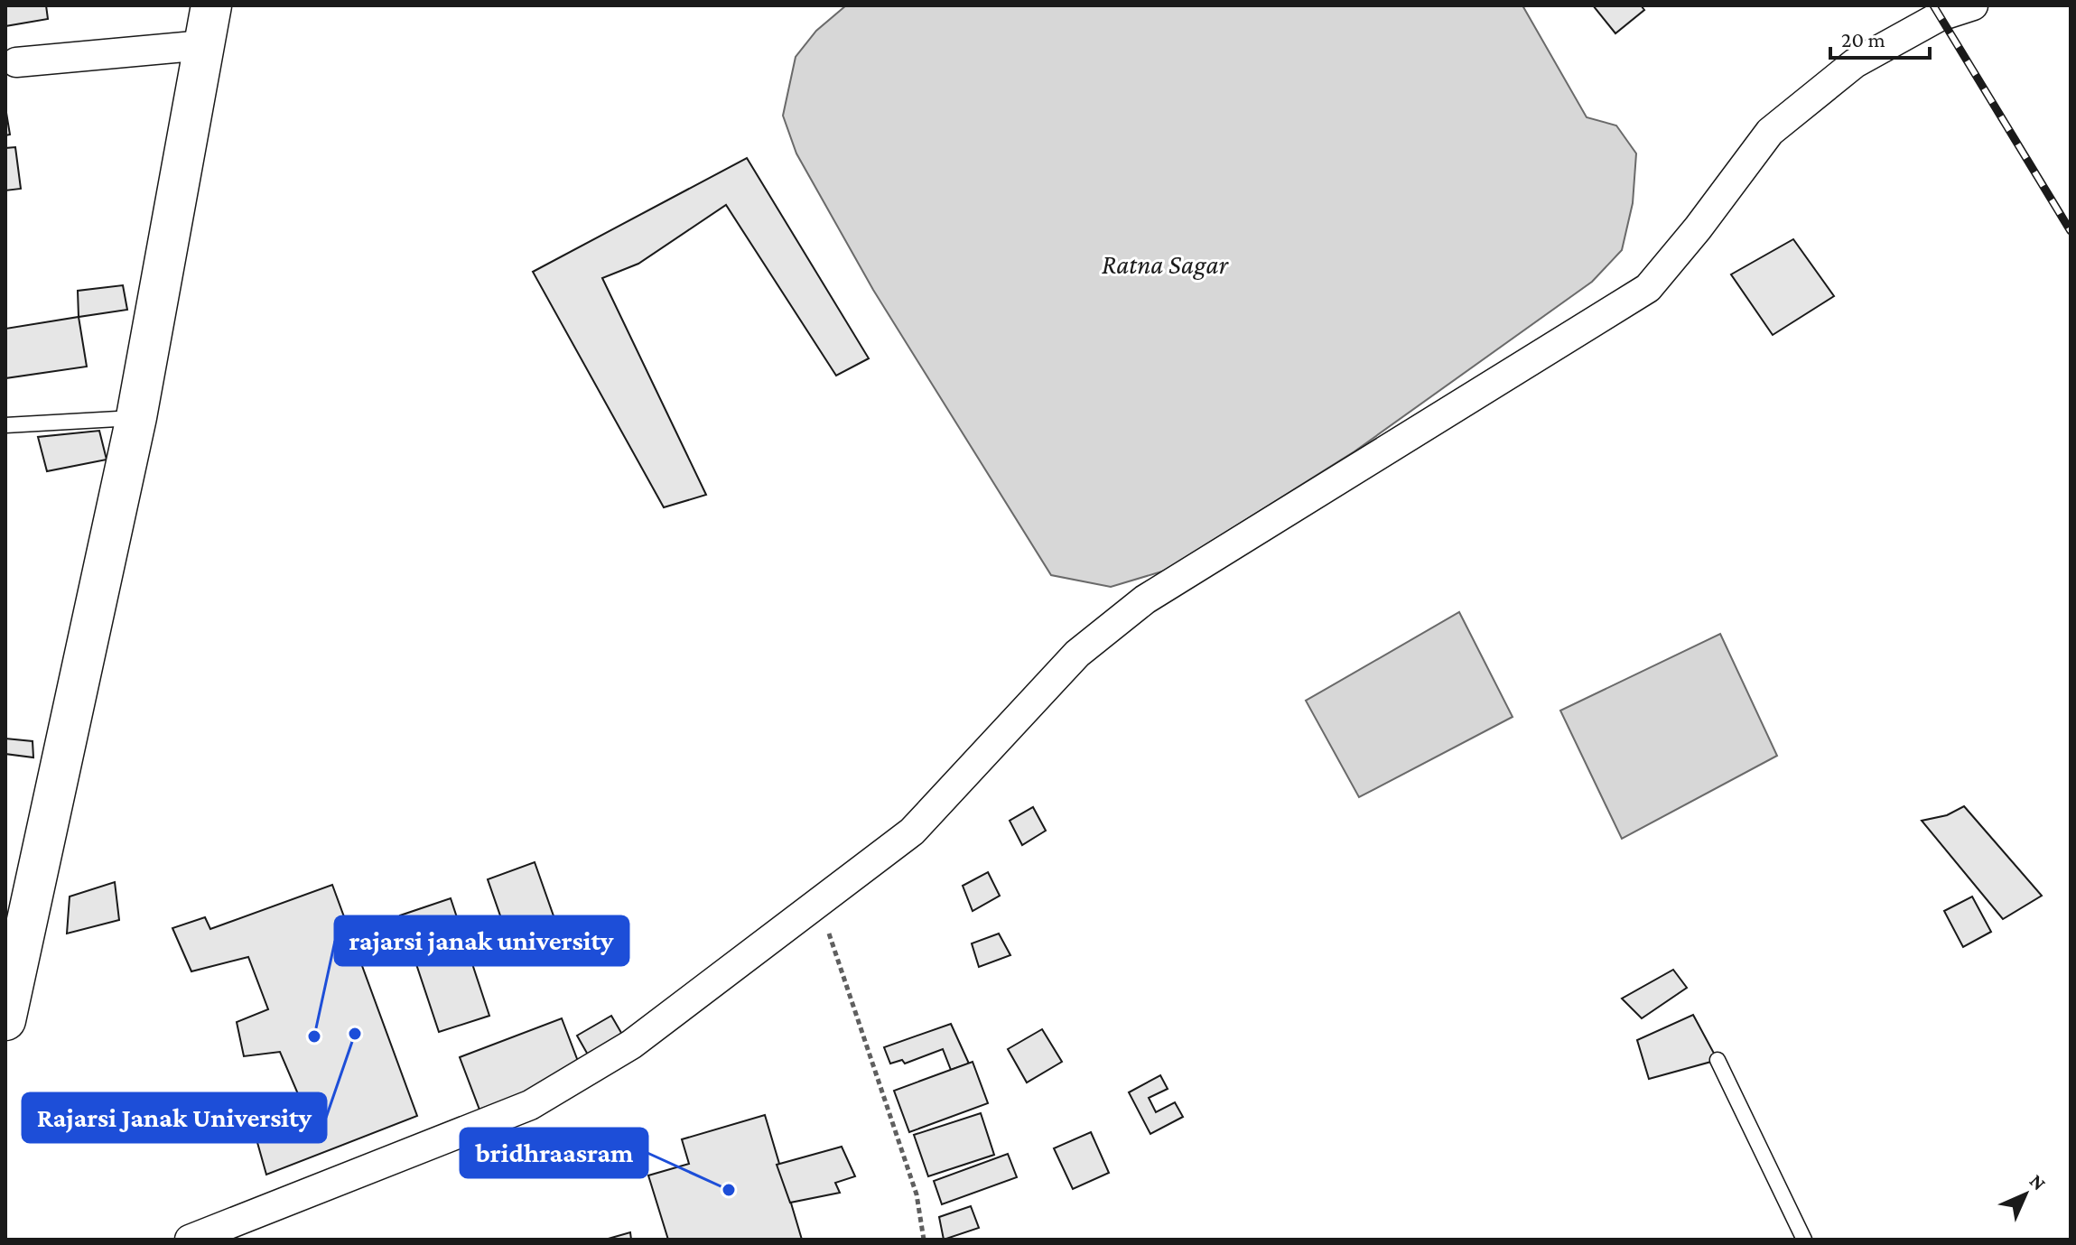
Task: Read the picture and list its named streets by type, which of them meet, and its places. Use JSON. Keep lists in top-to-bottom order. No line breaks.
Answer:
{"water":["Ratna Sagar"],"places":["Rajarsi Janak University","rajarsi janak university","bridhraasram"],"scale_bar":"20 m","north":"top right"}
